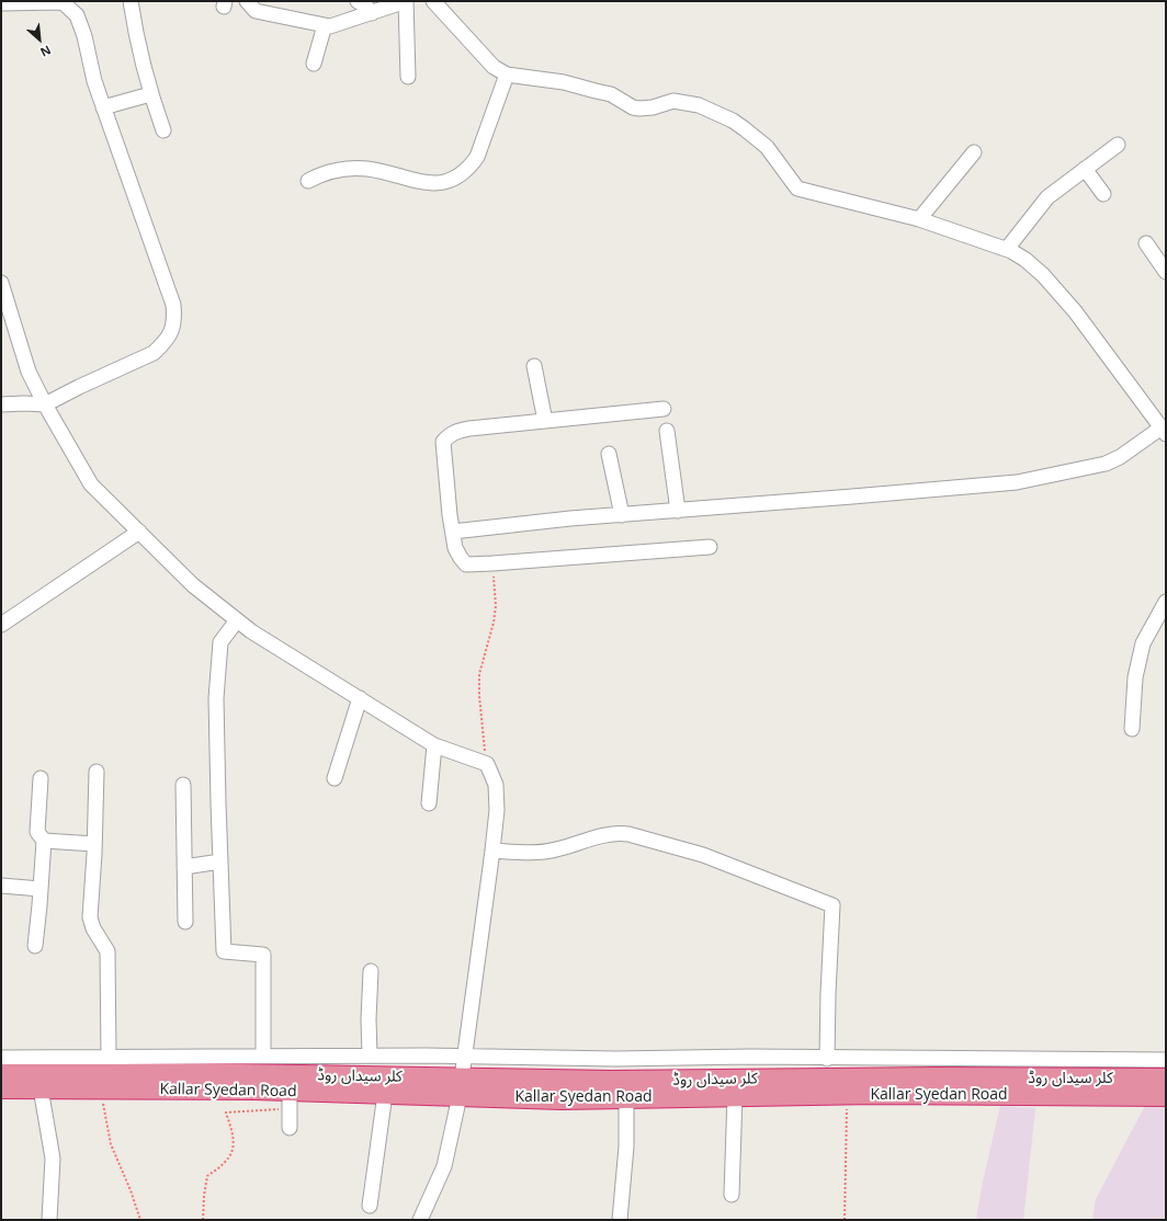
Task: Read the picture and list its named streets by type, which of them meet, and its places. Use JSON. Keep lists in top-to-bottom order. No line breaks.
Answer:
{"streets":{"highway":["کلر سیداں روڈ","Kallar Syedan Road"]},"crossings":[["کلر سیداں روڈ","Kallar Syedan Road"]],"north":"bottom right"}
